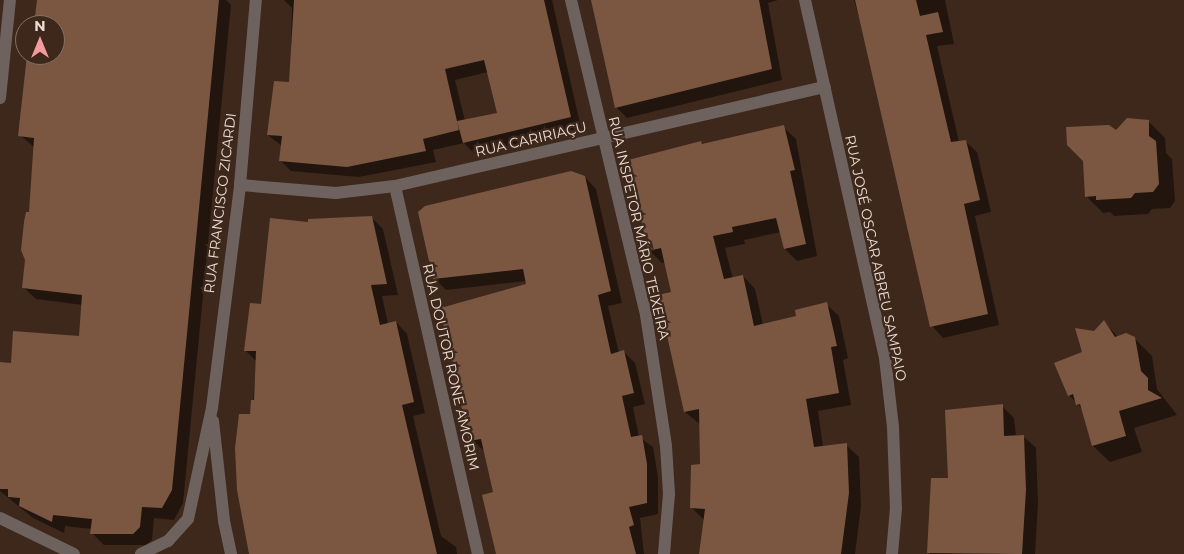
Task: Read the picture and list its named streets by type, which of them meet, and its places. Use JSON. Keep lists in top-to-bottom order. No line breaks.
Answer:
{"streets":{"street":["RUA CARIRIAÇU","RUA FRANCISCO ZICARDI","RUA INSPETOR MÁRIO TEIXEIRA","RUA JOSÉ OSCAR ABREU SAMPAIO","RUA DOUTOR RONE AMORIM"]},"crossings":[["RUA CARIRIAÇU","RUA FRANCISCO ZICARDI"],["RUA CARIRIAÇU","RUA INSPETOR MÁRIO TEIXEIRA"],["RUA CARIRIAÇU","RUA JOSÉ OSCAR ABREU SAMPAIO"],["RUA CARIRIAÇU","RUA DOUTOR RONE AMORIM"]],"north":"top"}
